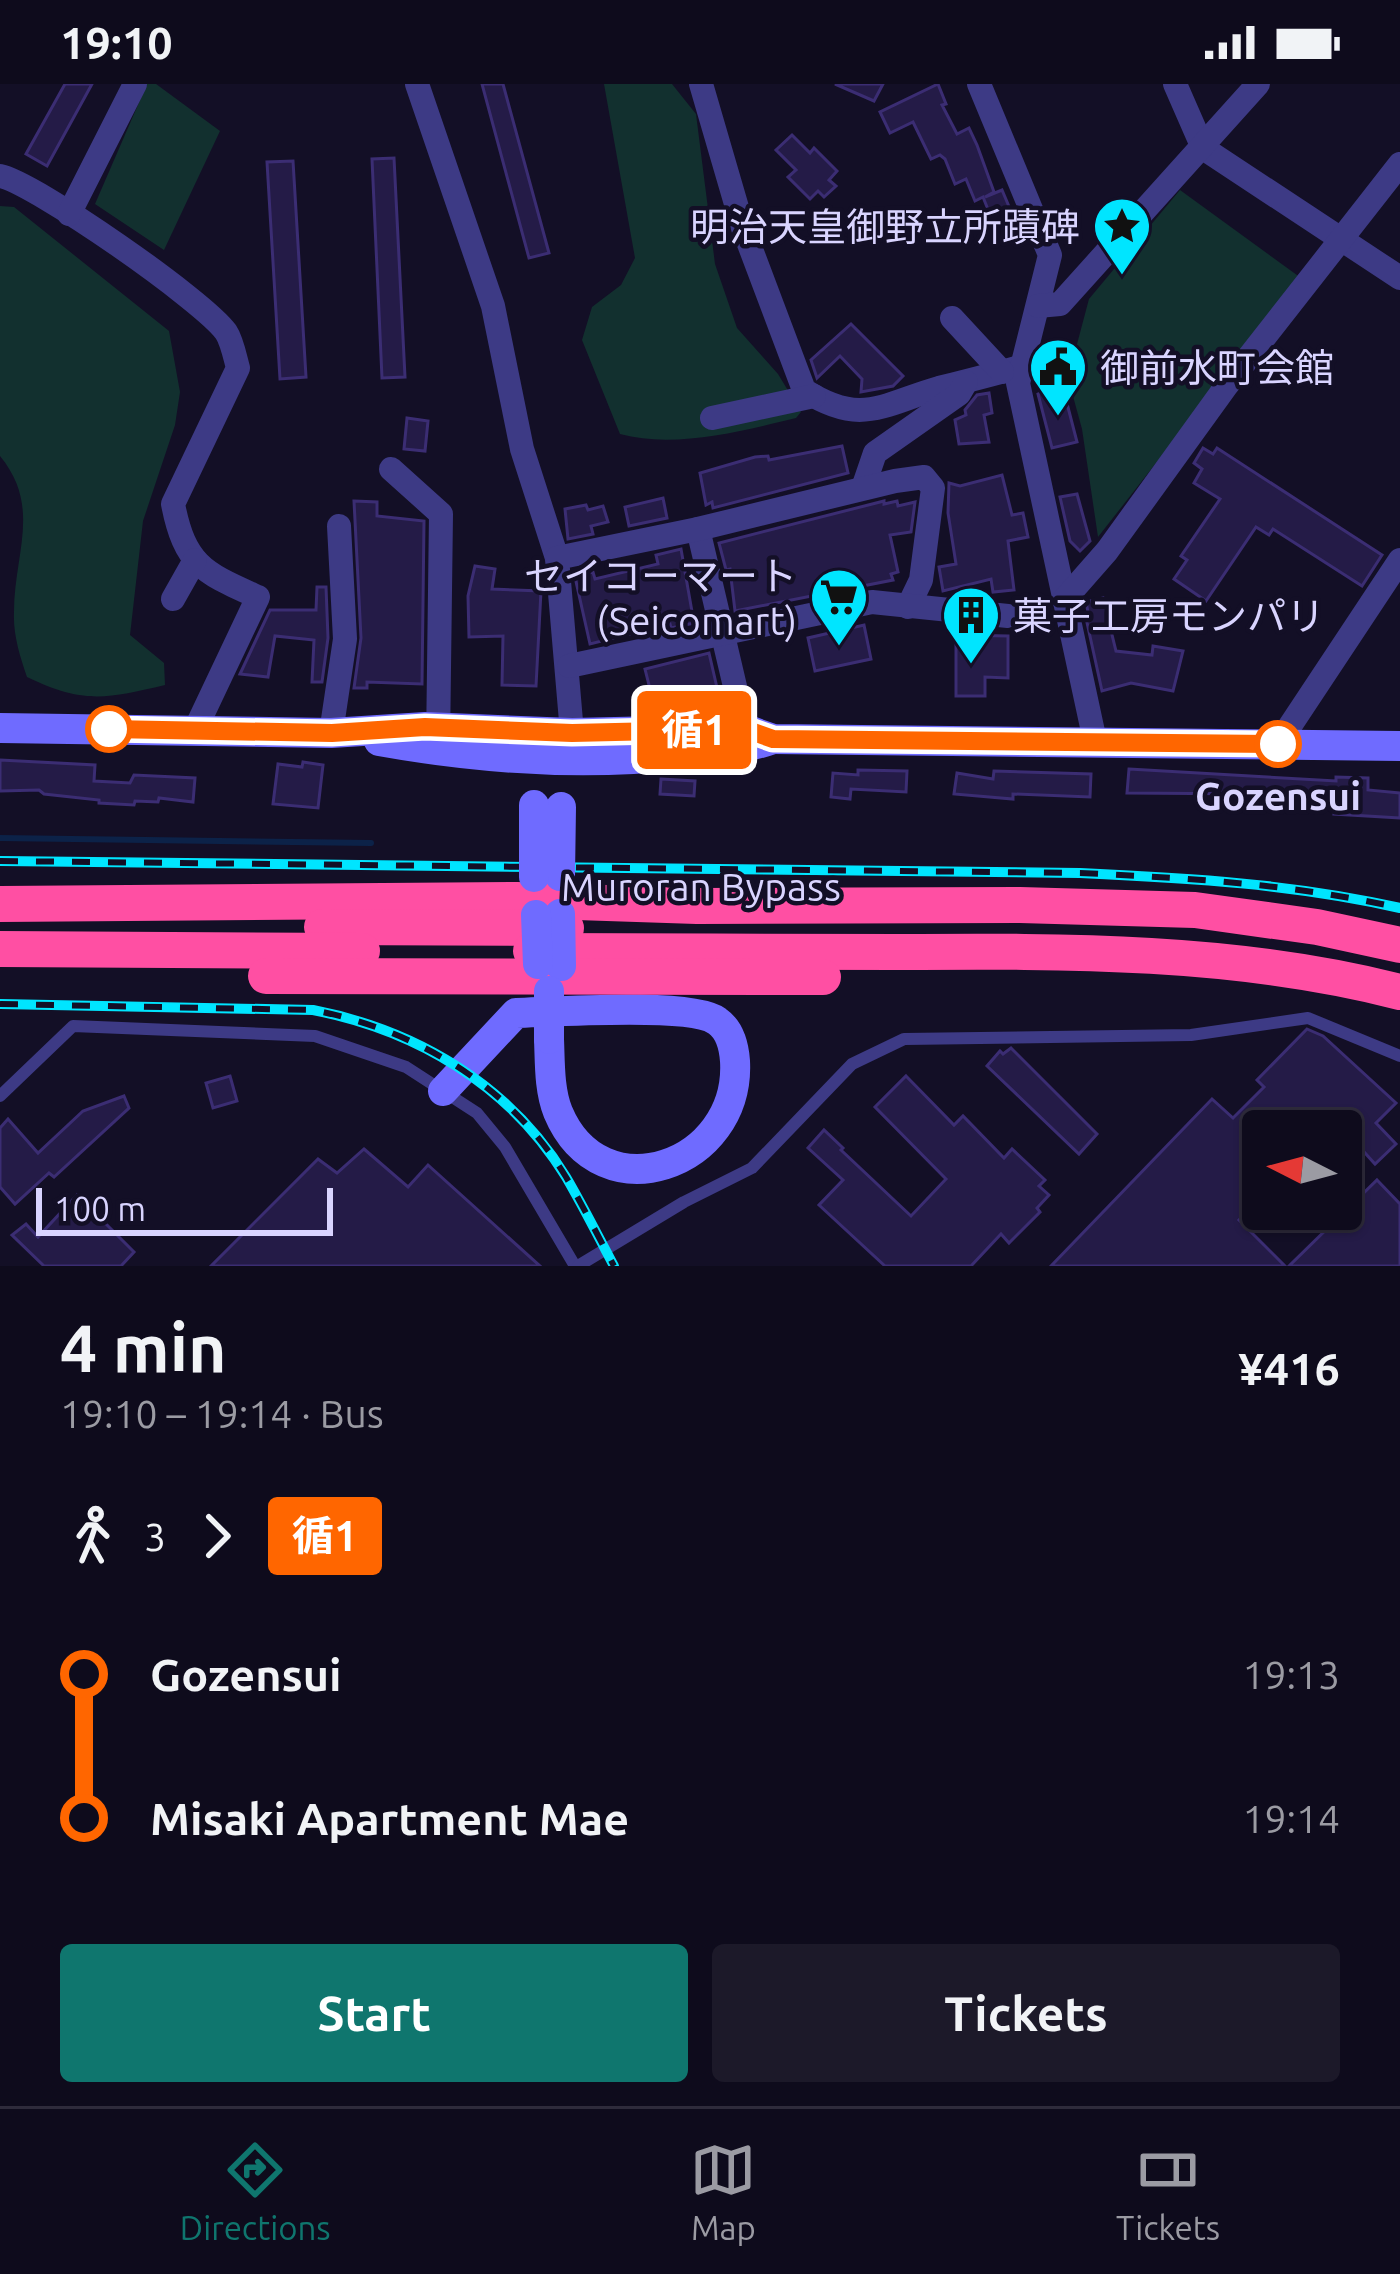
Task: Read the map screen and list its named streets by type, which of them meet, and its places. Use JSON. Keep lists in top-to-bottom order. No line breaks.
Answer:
{"streets":{"highway":["Muroran Bypass"]},"places":{"place":["明治天皇御野立所蹟碑"],"public building":["御前水町会館"],"supermarket":["セイコーマート (Seicomart)"],"building":["菓子工房モンパリ"],"other":["Gozensui"]},"lines":["bus line 循1"],"scale_bar":"100 m","north":"left","page":{"status":"19:10","on_map":"循1","scale":"100 m","heading":["4 min","19:10 – 19:14 · Bus","¥416"],"legs":["3","循1"],"list":[{"name":"Gozensui","value":"19:13"},{"name":"Misaki Apartment Mae","value":"19:14"}],"buttons":["Start","Tickets"],"tabs":["Directions","Map","Tickets"]}}
